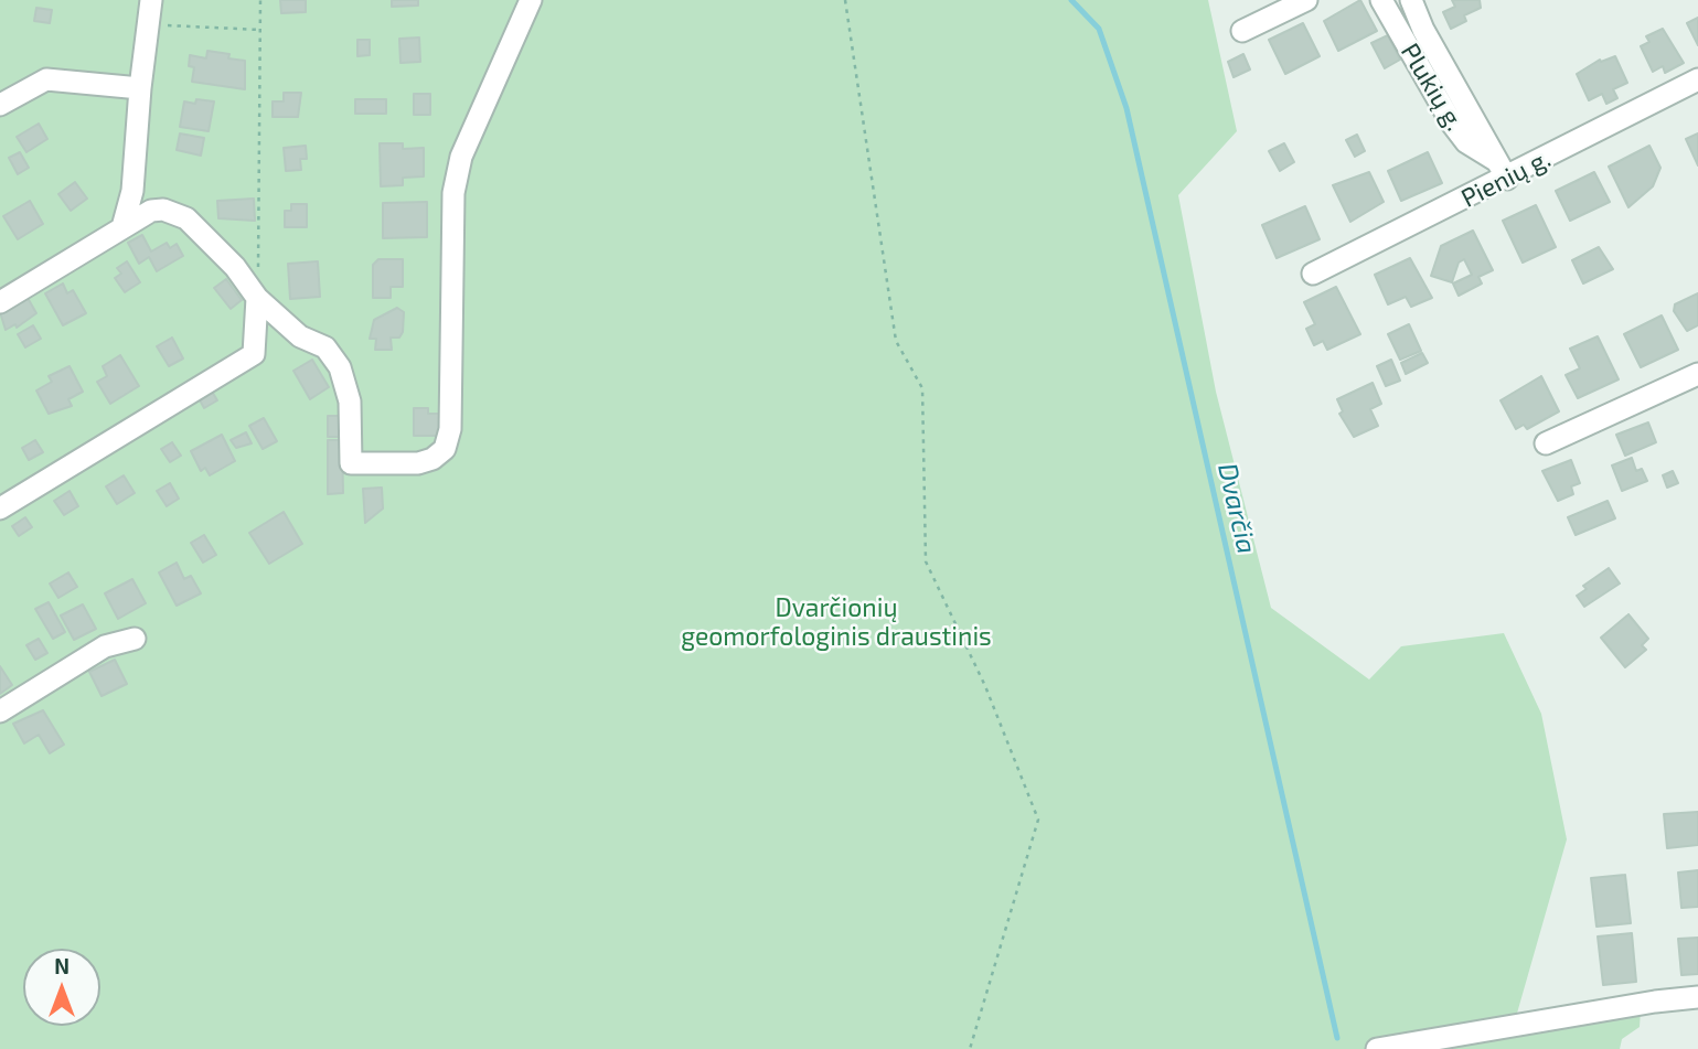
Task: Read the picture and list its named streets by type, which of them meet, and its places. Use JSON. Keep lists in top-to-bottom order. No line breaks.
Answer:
{"streets":{"street":["Plukių g.","Pienių g."]},"crossings":[["Plukių g.","Pienių g."]],"water":["Dvarčia"],"parks":["Dvarčionių geomorfologinis draustinis"],"north":"top"}
